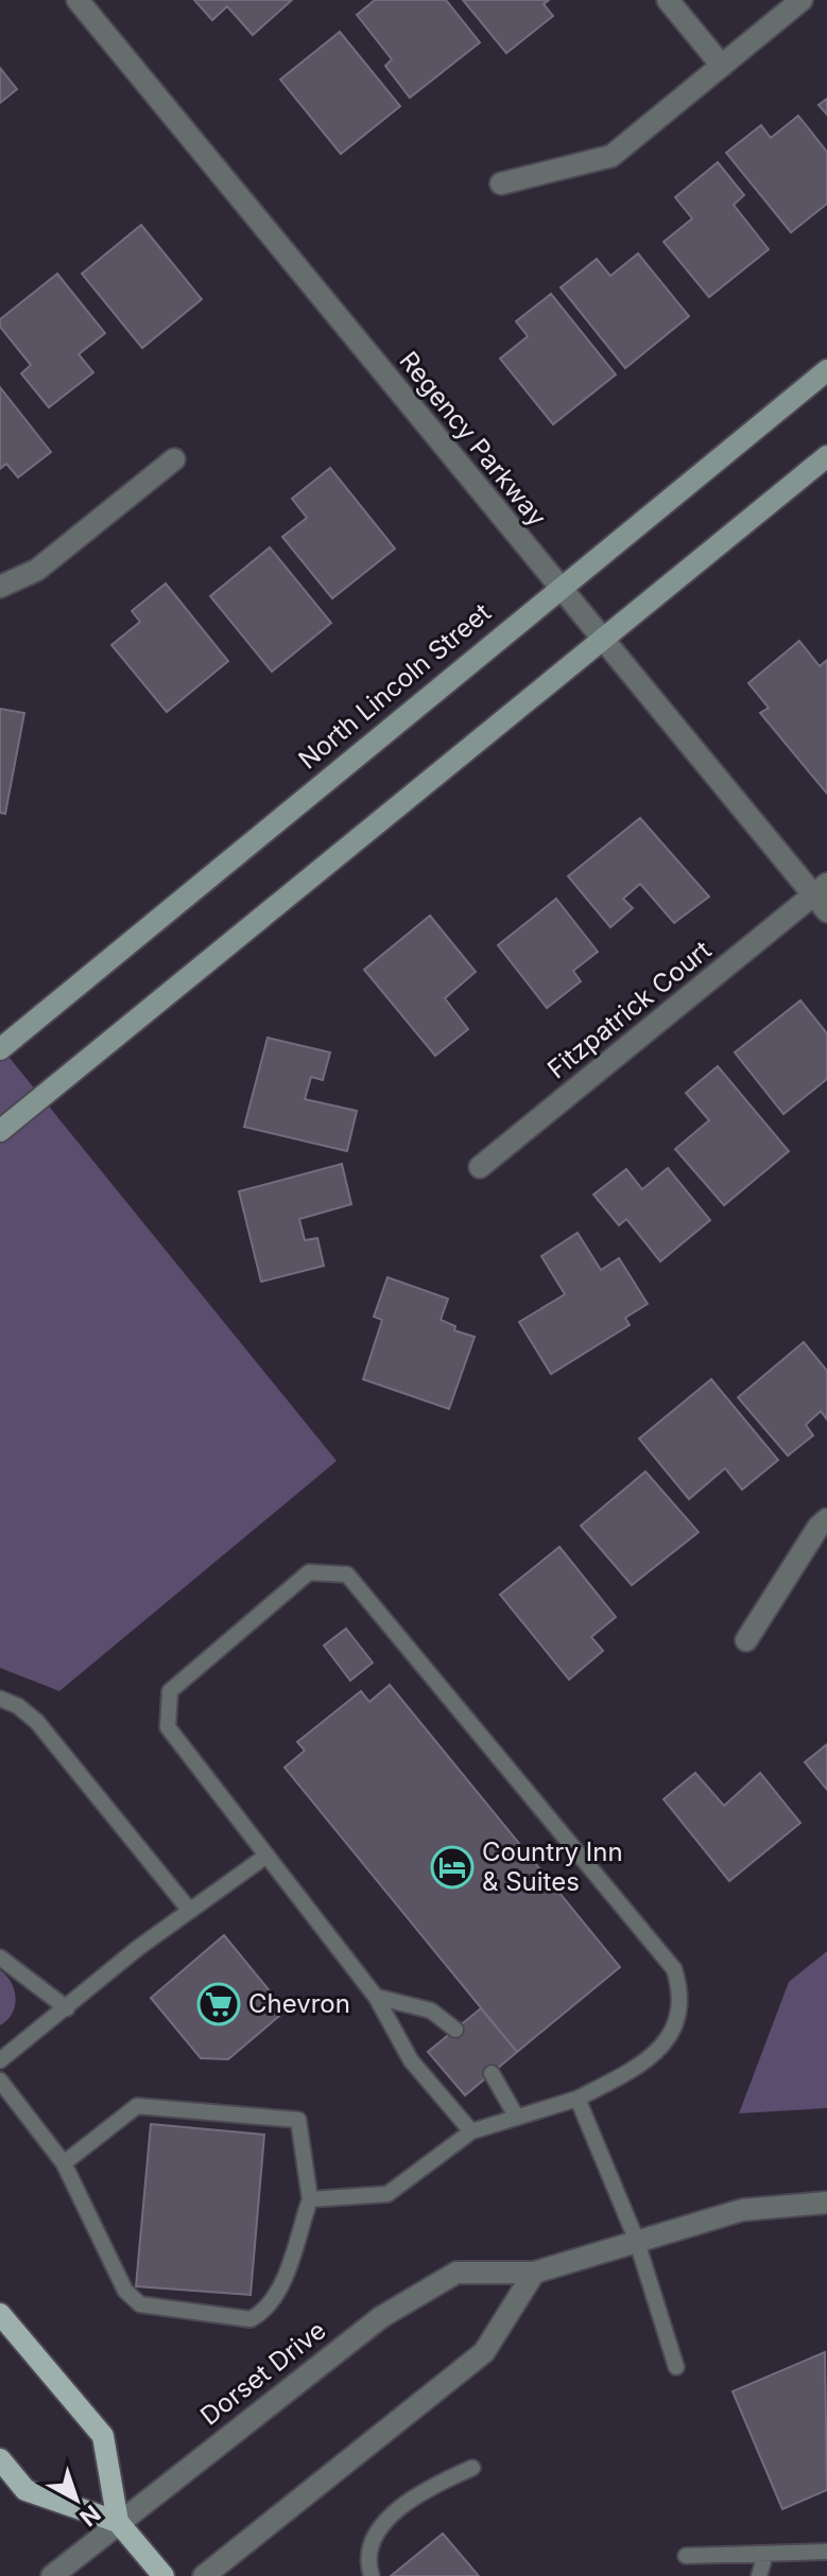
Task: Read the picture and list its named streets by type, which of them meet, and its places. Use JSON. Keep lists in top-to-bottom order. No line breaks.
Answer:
{"streets":{"street":["Regency Parkway","North Lincoln Street","Fitzpatrick Court","Dorset Drive"]},"crossings":[["Regency Parkway","North Lincoln Street"],["Regency Parkway","Fitzpatrick Court"]],"places":{"hotel":["Country Inn & Suites"],"supermarket":["Chevron"]},"north":"bottom right"}
